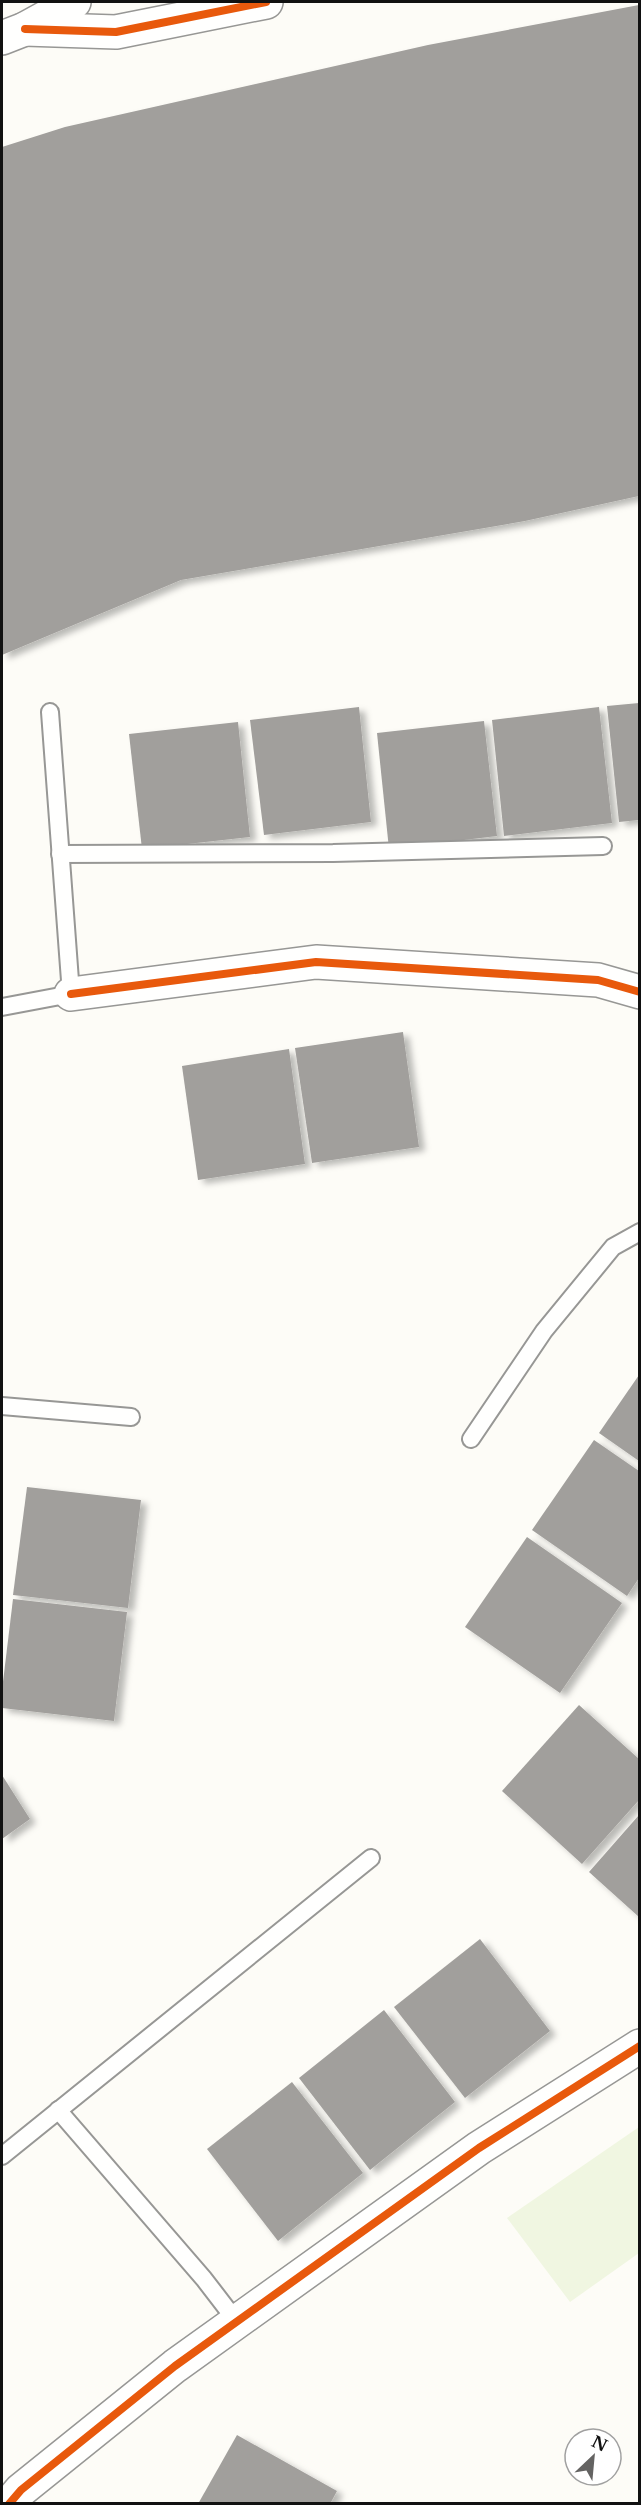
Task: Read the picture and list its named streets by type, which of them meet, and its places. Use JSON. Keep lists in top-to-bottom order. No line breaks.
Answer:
{"north":"top right"}
